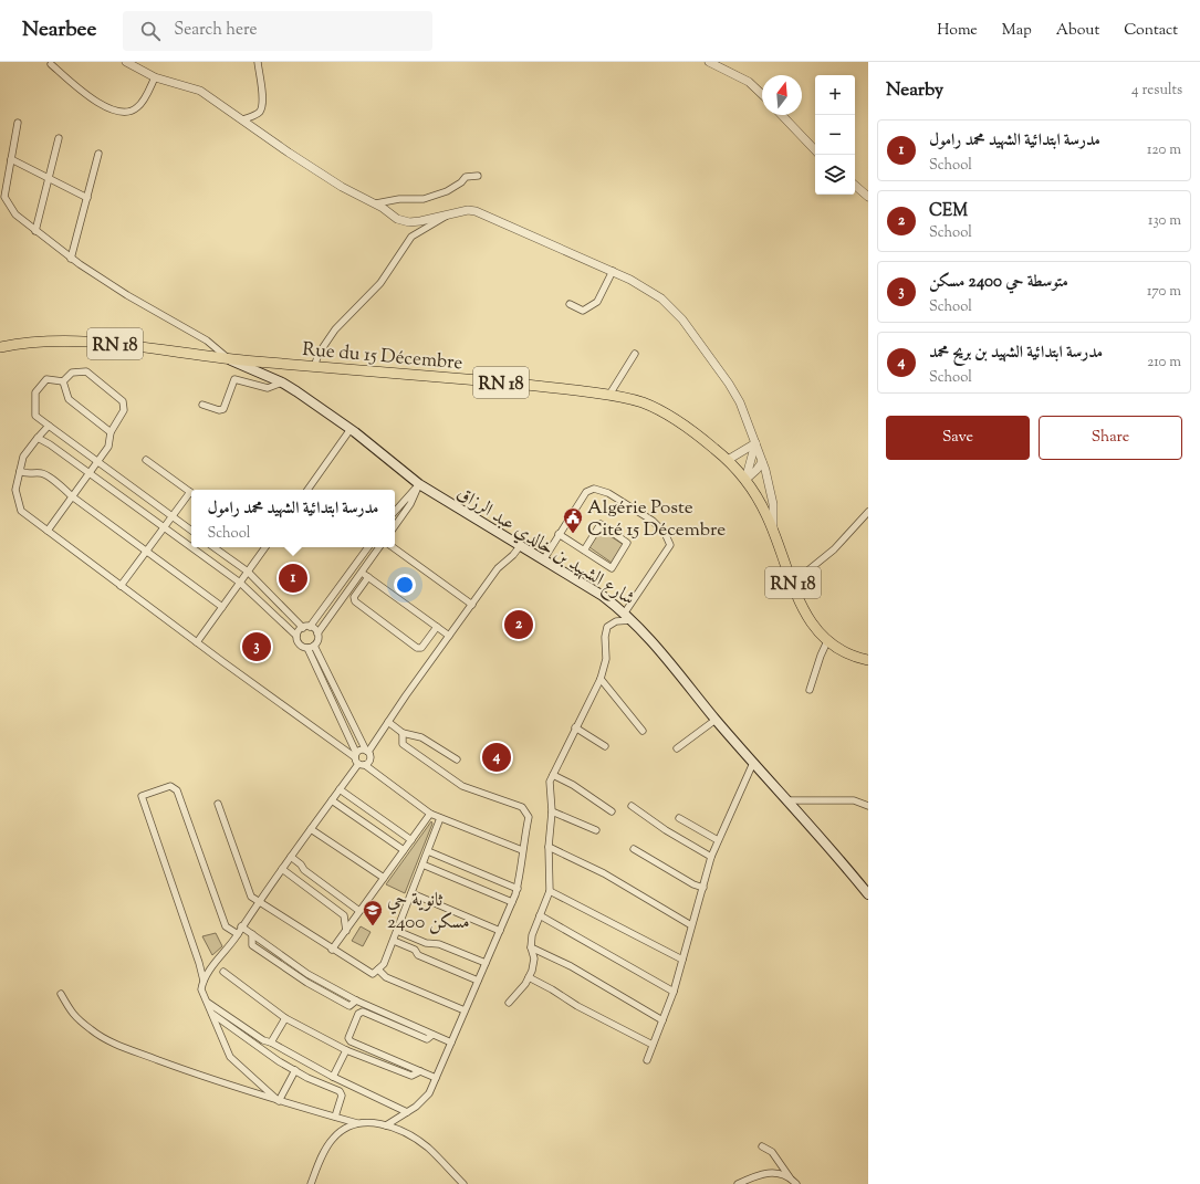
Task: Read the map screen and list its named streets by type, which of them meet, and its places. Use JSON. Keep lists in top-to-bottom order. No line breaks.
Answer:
{"streets":{"main road":["RN 18","Rue du 15 Décembre","شارع الشهيد بن خالدي عبد الرزاق"]},"crossings":[["Rue du 15 Décembre","شارع الشهيد بن خالدي عبد الرزاق"]],"places":{"public building":["Algérie Poste Cité 15 Décembre"],"school or university":["ثانوية حي 2400 مسكن"]},"north":"top","page":{"header":"Nearbee","search":"Search here","nav":["Home","Map","About","Contact"],"heading":["Nearby","4 results"],"map_buttons":["+","−"],"list":[{"mark":"1","name":"مدرسة ابتدائية الشهيد محمد رامول","note":"School","value":"120 m"},{"mark":"2","name":"CEM","note":"School","value":"130 m"},{"mark":"3","name":"متوسطة حي 2400 مسكن","note":"School","value":"170 m"},{"mark":"4","name":"مدرسة ابتدائية الشهيد بن بريح محمد","note":"School","value":"210 m"}],"buttons":["Save","Share"],"popup":["مدرسة ابتدائية الشهيد محمد رامول","School"],"pins":["1","2","3","4"]}}
